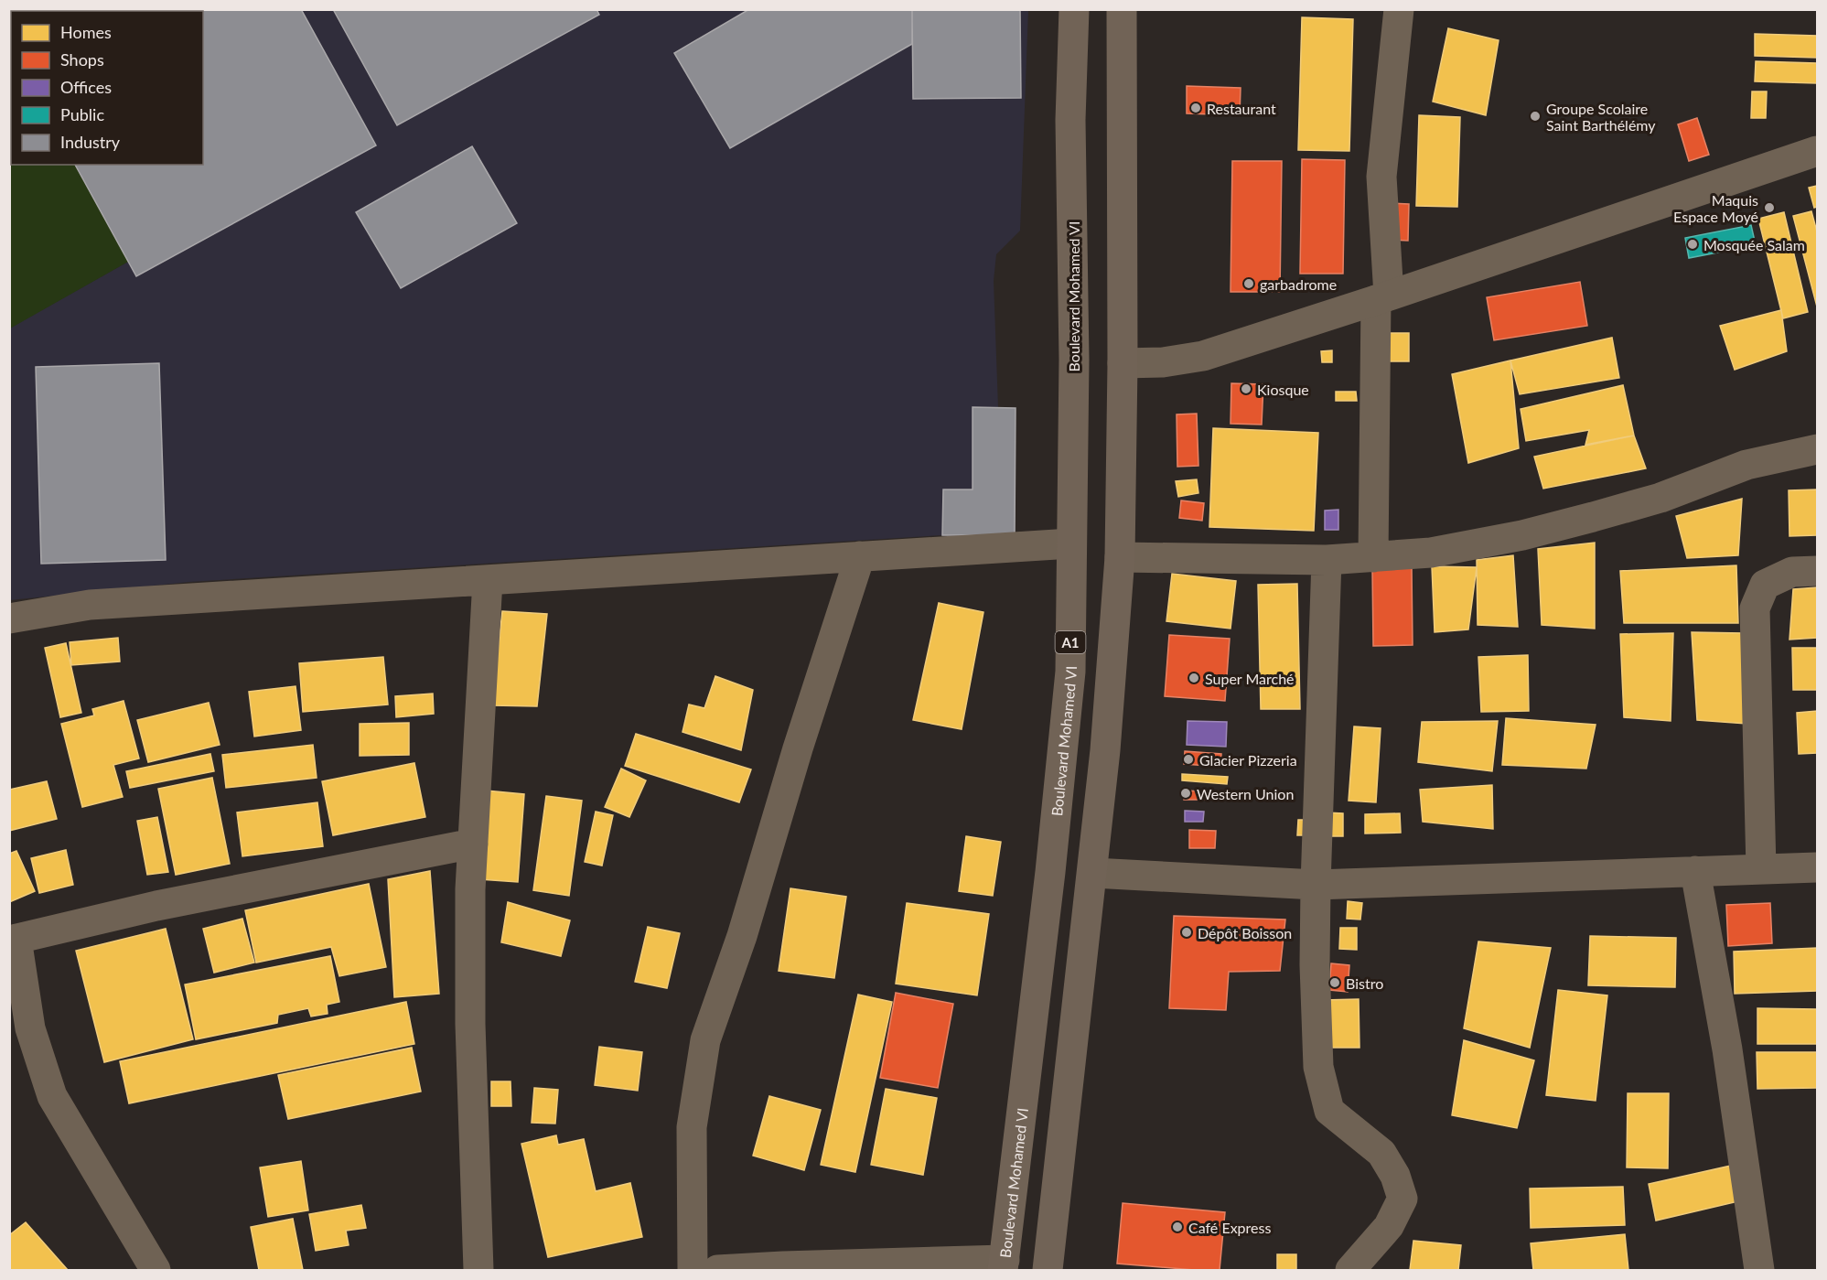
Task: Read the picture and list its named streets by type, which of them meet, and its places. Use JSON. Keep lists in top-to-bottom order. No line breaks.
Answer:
{"streets":{"main road":["Boulevard Mohamed VI","A1"]},"places":["Restaurant","Groupe Scolaire Saint Barthélémy","Maquis Espace Moyé","Mosquée Salam","garbadrome","Kiosque","Super Marché","Glacier Pizzeria","Western Union","Dépôt Boisson","Bistro","Café Express"],"legend":["Homes","Shops","Offices","Public","Industry"]}
